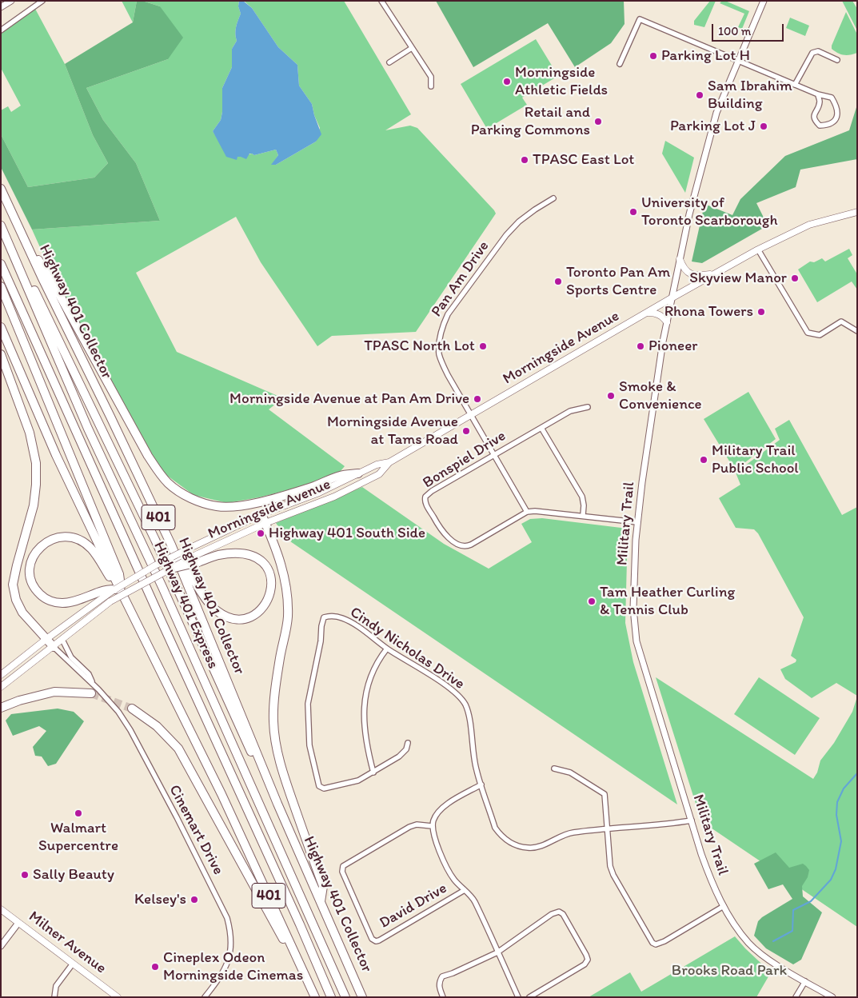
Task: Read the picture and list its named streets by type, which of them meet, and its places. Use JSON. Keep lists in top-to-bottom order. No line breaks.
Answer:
{"streets":{"highway":["Highway 401 Collector","401","Highway 401 Express"],"main road":["Morningside Avenue","Milner Avenue"],"street":["Pan Am Drive","Bonspiel Drive","Military Trail","Cindy Nicholas Drive","Cinemart Drive","David Drive"]},"crossings":[["Pan Am Drive","Morningside Avenue"],["Pan Am Drive","Bonspiel Drive"],["Morningside Avenue","401"],["Morningside Avenue","Military Trail"],["Bonspiel Drive","Military Trail"]],"parks":["Brooks Road Park"],"places":["Parking Lot H","Morningside Athletic Fields","Sam Ibrahim Building","Retail and Parking Commons","Parking Lot J","TPASC East Lot","University of Toronto Scarborough","Skyview Manor","Toronto Pan Am Sports Centre","Rhona Towers","TPASC North Lot","Pioneer","Smoke & Convenience","Morningside Avenue at Pan Am Drive","Morningside Avenue at Tams Road","Military Trail Public School","Highway 401 South Side","Tam Heather Curling & Tennis Club","Walmart Supercentre","Sally Beauty","Kelsey's","Cineplex Odeon Morningside Cinemas"],"scale_bar":"100 m"}
